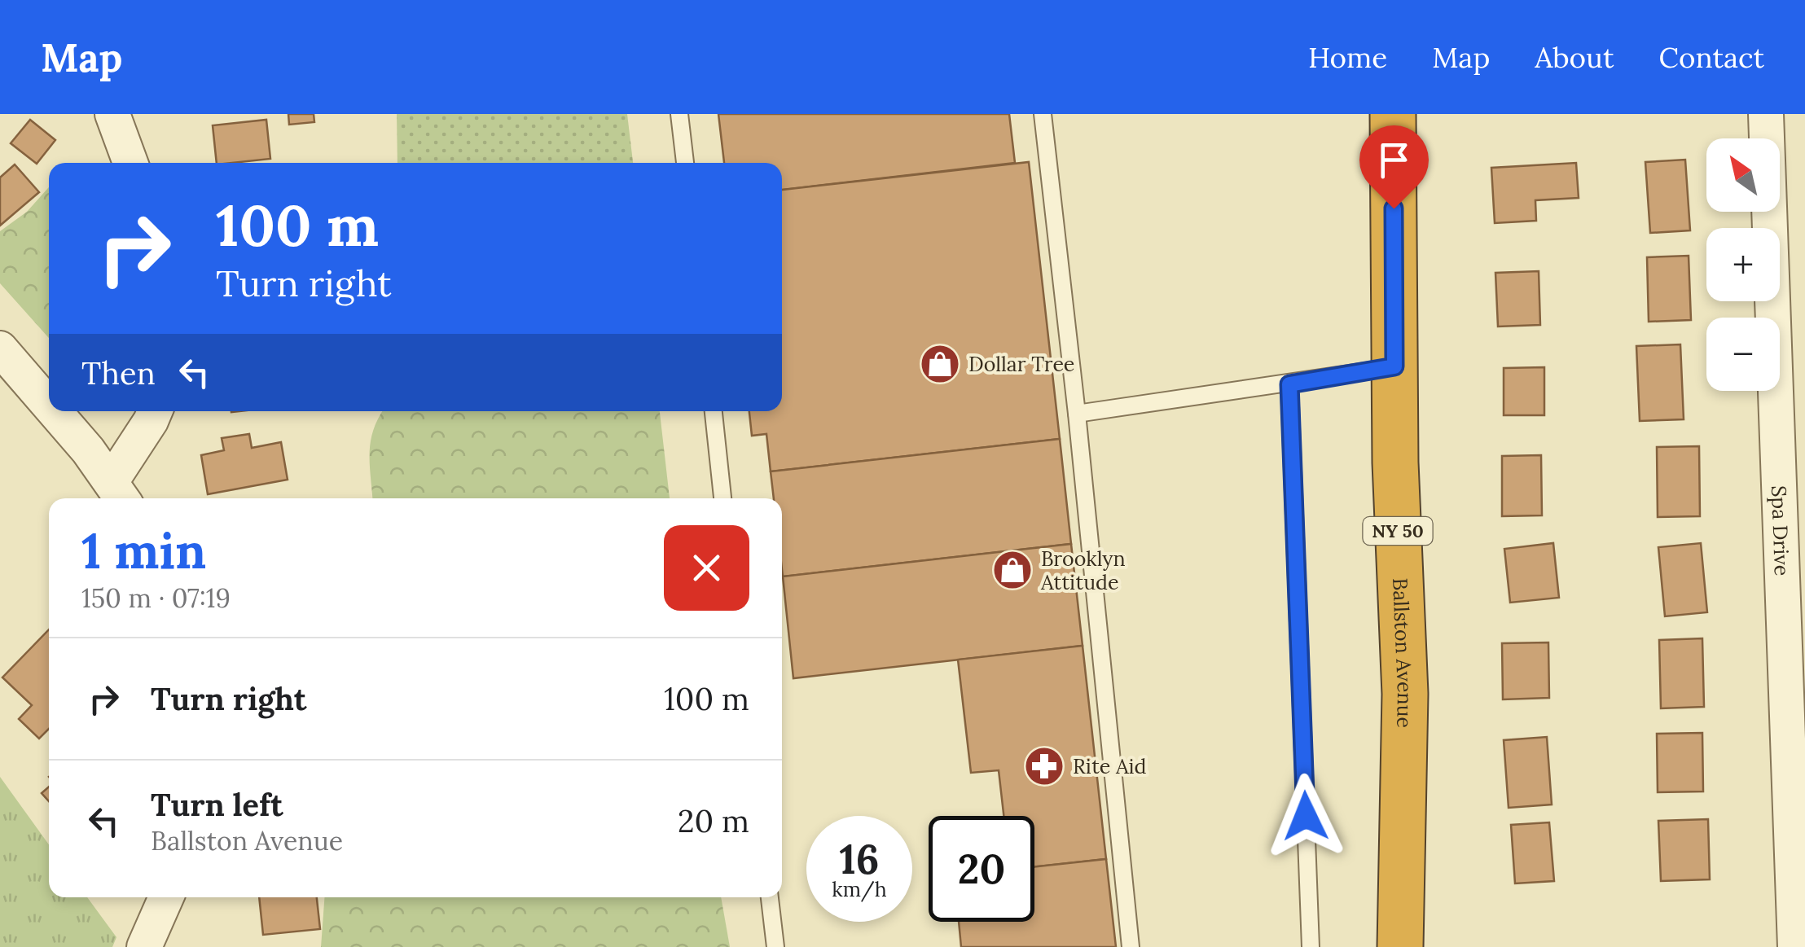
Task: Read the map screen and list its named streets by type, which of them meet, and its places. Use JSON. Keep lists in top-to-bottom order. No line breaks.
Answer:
{"streets":{"highway":["NY 50","Ballston Avenue"],"street":["Spa Drive"]},"places":{"shop":["Dollar Tree","Brooklyn Attitude"],"pharmacy":["Rite Aid"]},"north":"top left","page":{"header":"Map","nav":["Home","Map","About","Contact"],"map_buttons":["+","−"],"turn":["100 m","Turn right"],"then":"Then","heading":["1 min","150 m · 07:19"],"list":[{"name":"Turn right","value":"100 m"},{"name":"Turn left","note":"Ballston Avenue","value":"20 m"}],"speed":"16 km/h","limit":"20"}}
